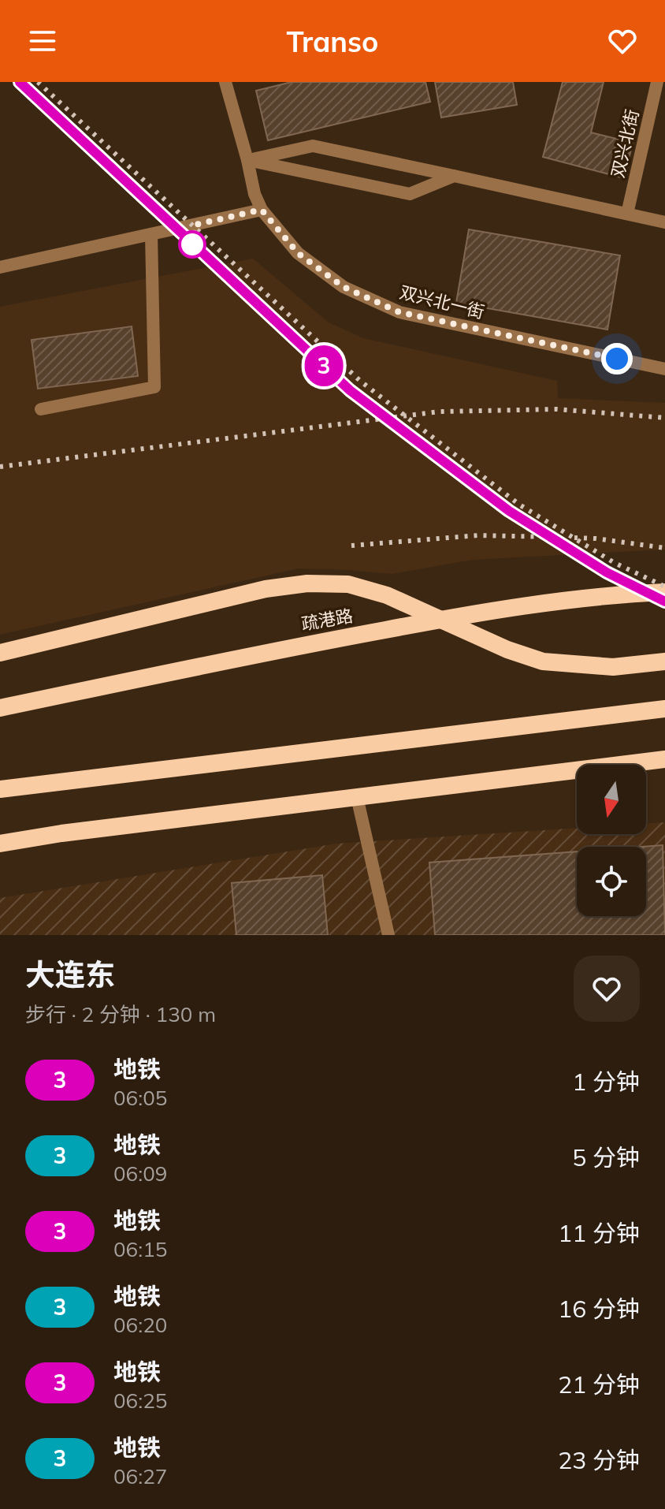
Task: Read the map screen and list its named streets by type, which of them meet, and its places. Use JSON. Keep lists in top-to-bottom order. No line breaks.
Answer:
{"streets":{"highway":["疏港路"],"street":["双兴北街","双兴北一街"]},"lines":["metro line 3"],"north":"bottom","page":{"header":"Transo","on_map":"3","heading":["大连东","步行 · 2 分钟 · 130 m"],"list":[{"mark":"3","name":"地铁","note":"06:05","value":"1 分钟"},{"mark":"3","name":"地铁","note":"06:09","value":"5 分钟"},{"mark":"3","name":"地铁","note":"06:15","value":"11 分钟"},{"mark":"3","name":"地铁","note":"06:20","value":"16 分钟"},{"mark":"3","name":"地铁","note":"06:25","value":"21 分钟"},{"mark":"3","name":"地铁","note":"06:27","value":"23 分钟"}]}}
